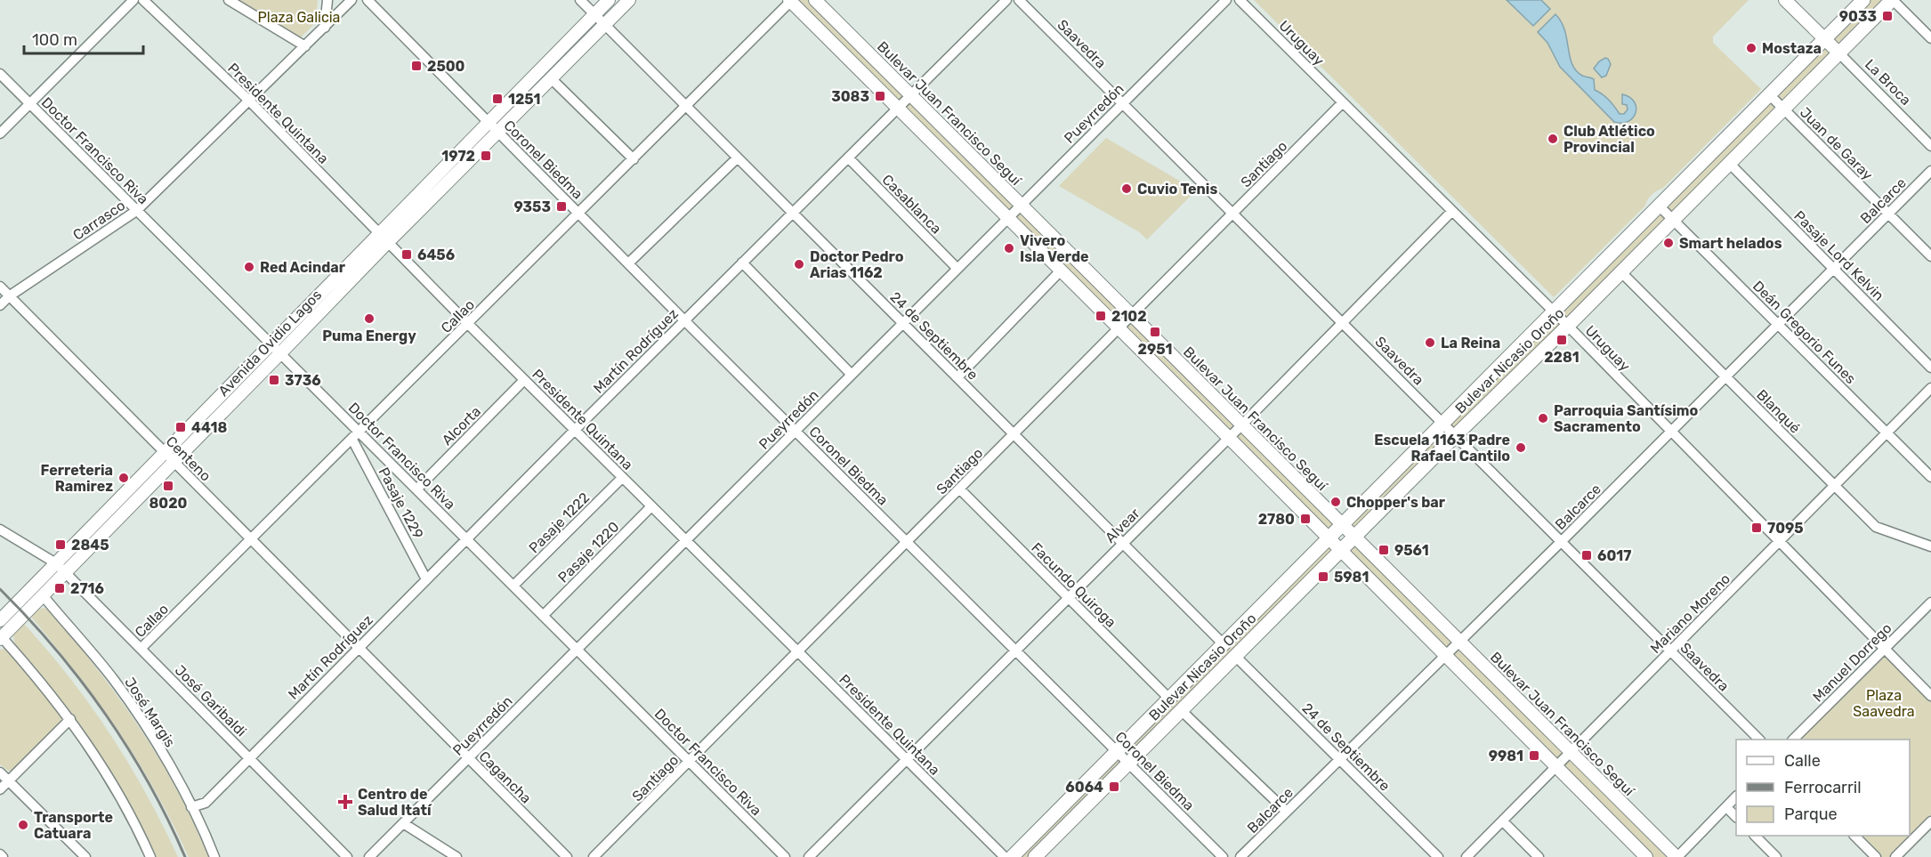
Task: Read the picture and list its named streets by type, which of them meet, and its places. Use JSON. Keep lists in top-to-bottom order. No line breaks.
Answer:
{"streets":{"main road":["La Broca","Bulevar Juan Francisco Seguí","Avenida Ovidio Lagos","Bulevar Nicasio Oroño"],"street":["Uruguay","Saavedra","Presidente Quintana","Pueyrredón","Juan de Garay","Doctor Francisco Riva","Coronel Biedma","Santiago","Balcarce","Casablanca","Carrasco","Pasaje Lord Kelvin","Callao","Deán Gregorio Funes","24 de Septiembre","Martín Rodríguez","Blanqué","Alcorta","Centeno","Pasaje 1229","Pasaje 1222","Alvear","Pasaje 1220","Facundo Quiroga","Mariano Moreno","Manuel Dorrego","José Garibaldi","José Margis","Cagancha"]},"crossings":[["Uruguay","Santiago"],["Uruguay","Balcarce"],["Uruguay","Bulevar Nicasio Oroño"],["Uruguay","Alvear"],["Uruguay","Mariano Moreno"],["Uruguay","Manuel Dorrego"],["Saavedra","Pueyrredón"],["Saavedra","Santiago"],["Saavedra","Balcarce"],["Saavedra","Bulevar Nicasio Oroño"],["Saavedra","Alvear"],["Saavedra","Mariano Moreno"],["La Broca","Bulevar Nicasio Oroño"],["Presidente Quintana","Pueyrredón"],["Presidente Quintana","Santiago"],["Presidente Quintana","Carrasco"],["Presidente Quintana","Callao"],["Presidente Quintana","Avenida Ovidio Lagos"],["Presidente Quintana","Martín Rodríguez"],["Presidente Quintana","Alcorta"],["Presidente Quintana","Pasaje 1222"],["Presidente Quintana","Alvear"],["Presidente Quintana","Pasaje 1220"],["Bulevar Juan Francisco Seguí","Pueyrredón"],["Bulevar Juan Francisco Seguí","Santiago"],["Bulevar Juan Francisco Seguí","Balcarce"],["Bulevar Juan Francisco Seguí","Martín Rodríguez"],["Bulevar Juan Francisco Seguí","Bulevar Nicasio Oroño"],["Bulevar Juan Francisco Seguí","Alvear"],["Bulevar Juan Francisco Seguí","Mariano Moreno"],["Pueyrredón","Doctor Francisco Riva"],["Pueyrredón","Coronel Biedma"],["Pueyrredón","Casablanca"],["Pueyrredón","24 de Septiembre"],["Pueyrredón","Cagancha"],["Juan de Garay","Balcarce"],["Juan de Garay","Bulevar Nicasio Oroño"],["Doctor Francisco Riva","Santiago"],["Doctor Francisco Riva","Carrasco"],["Doctor Francisco Riva","Callao"],["Doctor Francisco Riva","Avenida Ovidio Lagos"],["Doctor Francisco Riva","Martín Rodríguez"],["Doctor Francisco Riva","Alcorta"],["Doctor Francisco Riva","Pasaje 1229"],["Doctor Francisco Riva","Pasaje 1222"],["Doctor Francisco Riva","Pasaje 1220"],["Coronel Biedma","Santiago"],["Coronel Biedma","Callao"],["Coronel Biedma","Avenida Ovidio Lagos"],["Coronel Biedma","Martín Rodríguez"],["Coronel Biedma","Bulevar Nicasio Oroño"],["Coronel Biedma","Alvear"],["Santiago","24 de Septiembre"],["Santiago","Facundo Quiroga"],["Balcarce","Pasaje Lord Kelvin"],["Balcarce","Deán Gregorio Funes"],["Balcarce","24 de Septiembre"],["Balcarce","Blanqué"],["Casablanca","Martín Rodríguez"],["Carrasco","Centeno"],["Pasaje Lord Kelvin","Bulevar Nicasio Oroño"],["Callao","24 de Septiembre"],["Callao","Centeno"],["Callao","Pasaje 1229"],["Callao","José Garibaldi"],["Deán Gregorio Funes","Bulevar Nicasio Oroño"],["Deán Gregorio Funes","Mariano Moreno"],["24 de Septiembre","Avenida Ovidio Lagos"],["24 de Septiembre","Martín Rodríguez"],["24 de Septiembre","Bulevar Nicasio Oroño"],["24 de Septiembre","Alvear"],["Avenida Ovidio Lagos","Centeno"],["Avenida Ovidio Lagos","José Garibaldi"],["Avenida Ovidio Lagos","José Margis"],["Martín Rodríguez","Centeno"],["Martín Rodríguez","Pasaje 1229"],["Martín Rodríguez","José Garibaldi"],["Martín Rodríguez","José Margis"],["Martín Rodríguez","Cagancha"],["Bulevar Nicasio Oroño","Blanqué"],["Bulevar Nicasio Oroño","Facundo Quiroga"],["Blanqué","Mariano Moreno"],["Centeno","Cagancha"],["Alvear","Facundo Quiroga"]],"parks":["Plaza Galicia","Plaza Saavedra"],"places":{"transit":["9033","2500","3083","1251","1972","9353","6456","2102","2951","2281","3736","4418","8020","2780","7095","2845","9561","6017","5981","2716","9981","6064"],"other":["Mostaza","Club Atlético Provincial","Cuvio Tenis","Smart helados","Vivero Isla Verde","Doctor Pedro Arias 1162","Red Acindar","Puma Energy","La Reina","Parroquia Santísimo Sacramento","Escuela 1163 Padre Rafael Cantilo","Ferreteria Ramirez","Chopper's bar","Transporte Catuara"],"health":["Centro de Salud Itatí"]},"legend":["Calle","Ferrocarril","Parque"],"scale_bar":"100 m"}
